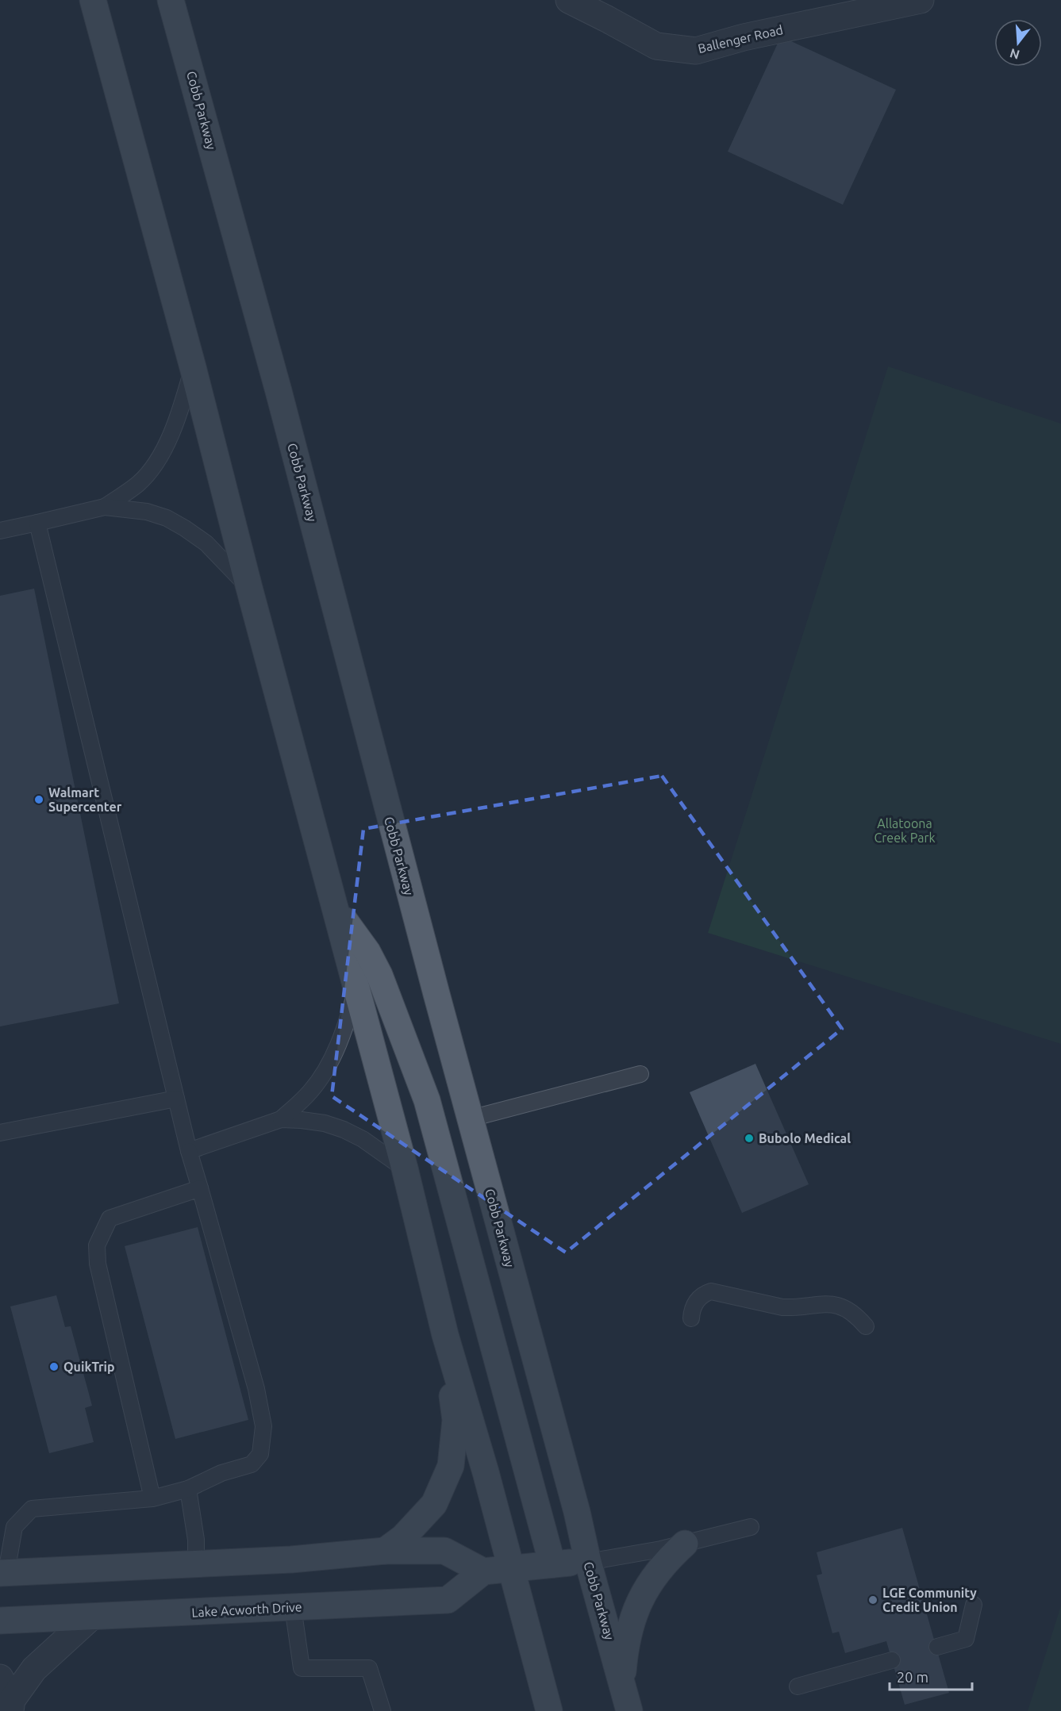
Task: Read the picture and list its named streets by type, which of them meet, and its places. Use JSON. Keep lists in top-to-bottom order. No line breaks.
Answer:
{"streets":{"main road":["Cobb Parkway","Lake Acworth Drive"],"street":["Ballenger Road"]},"parks":["Allatoona Creek Park"],"places":["Walmart Supercenter","Bubolo Medical","QuikTrip","LGE Community Credit Union"],"scale_bar":"20 m","north":"bottom"}
